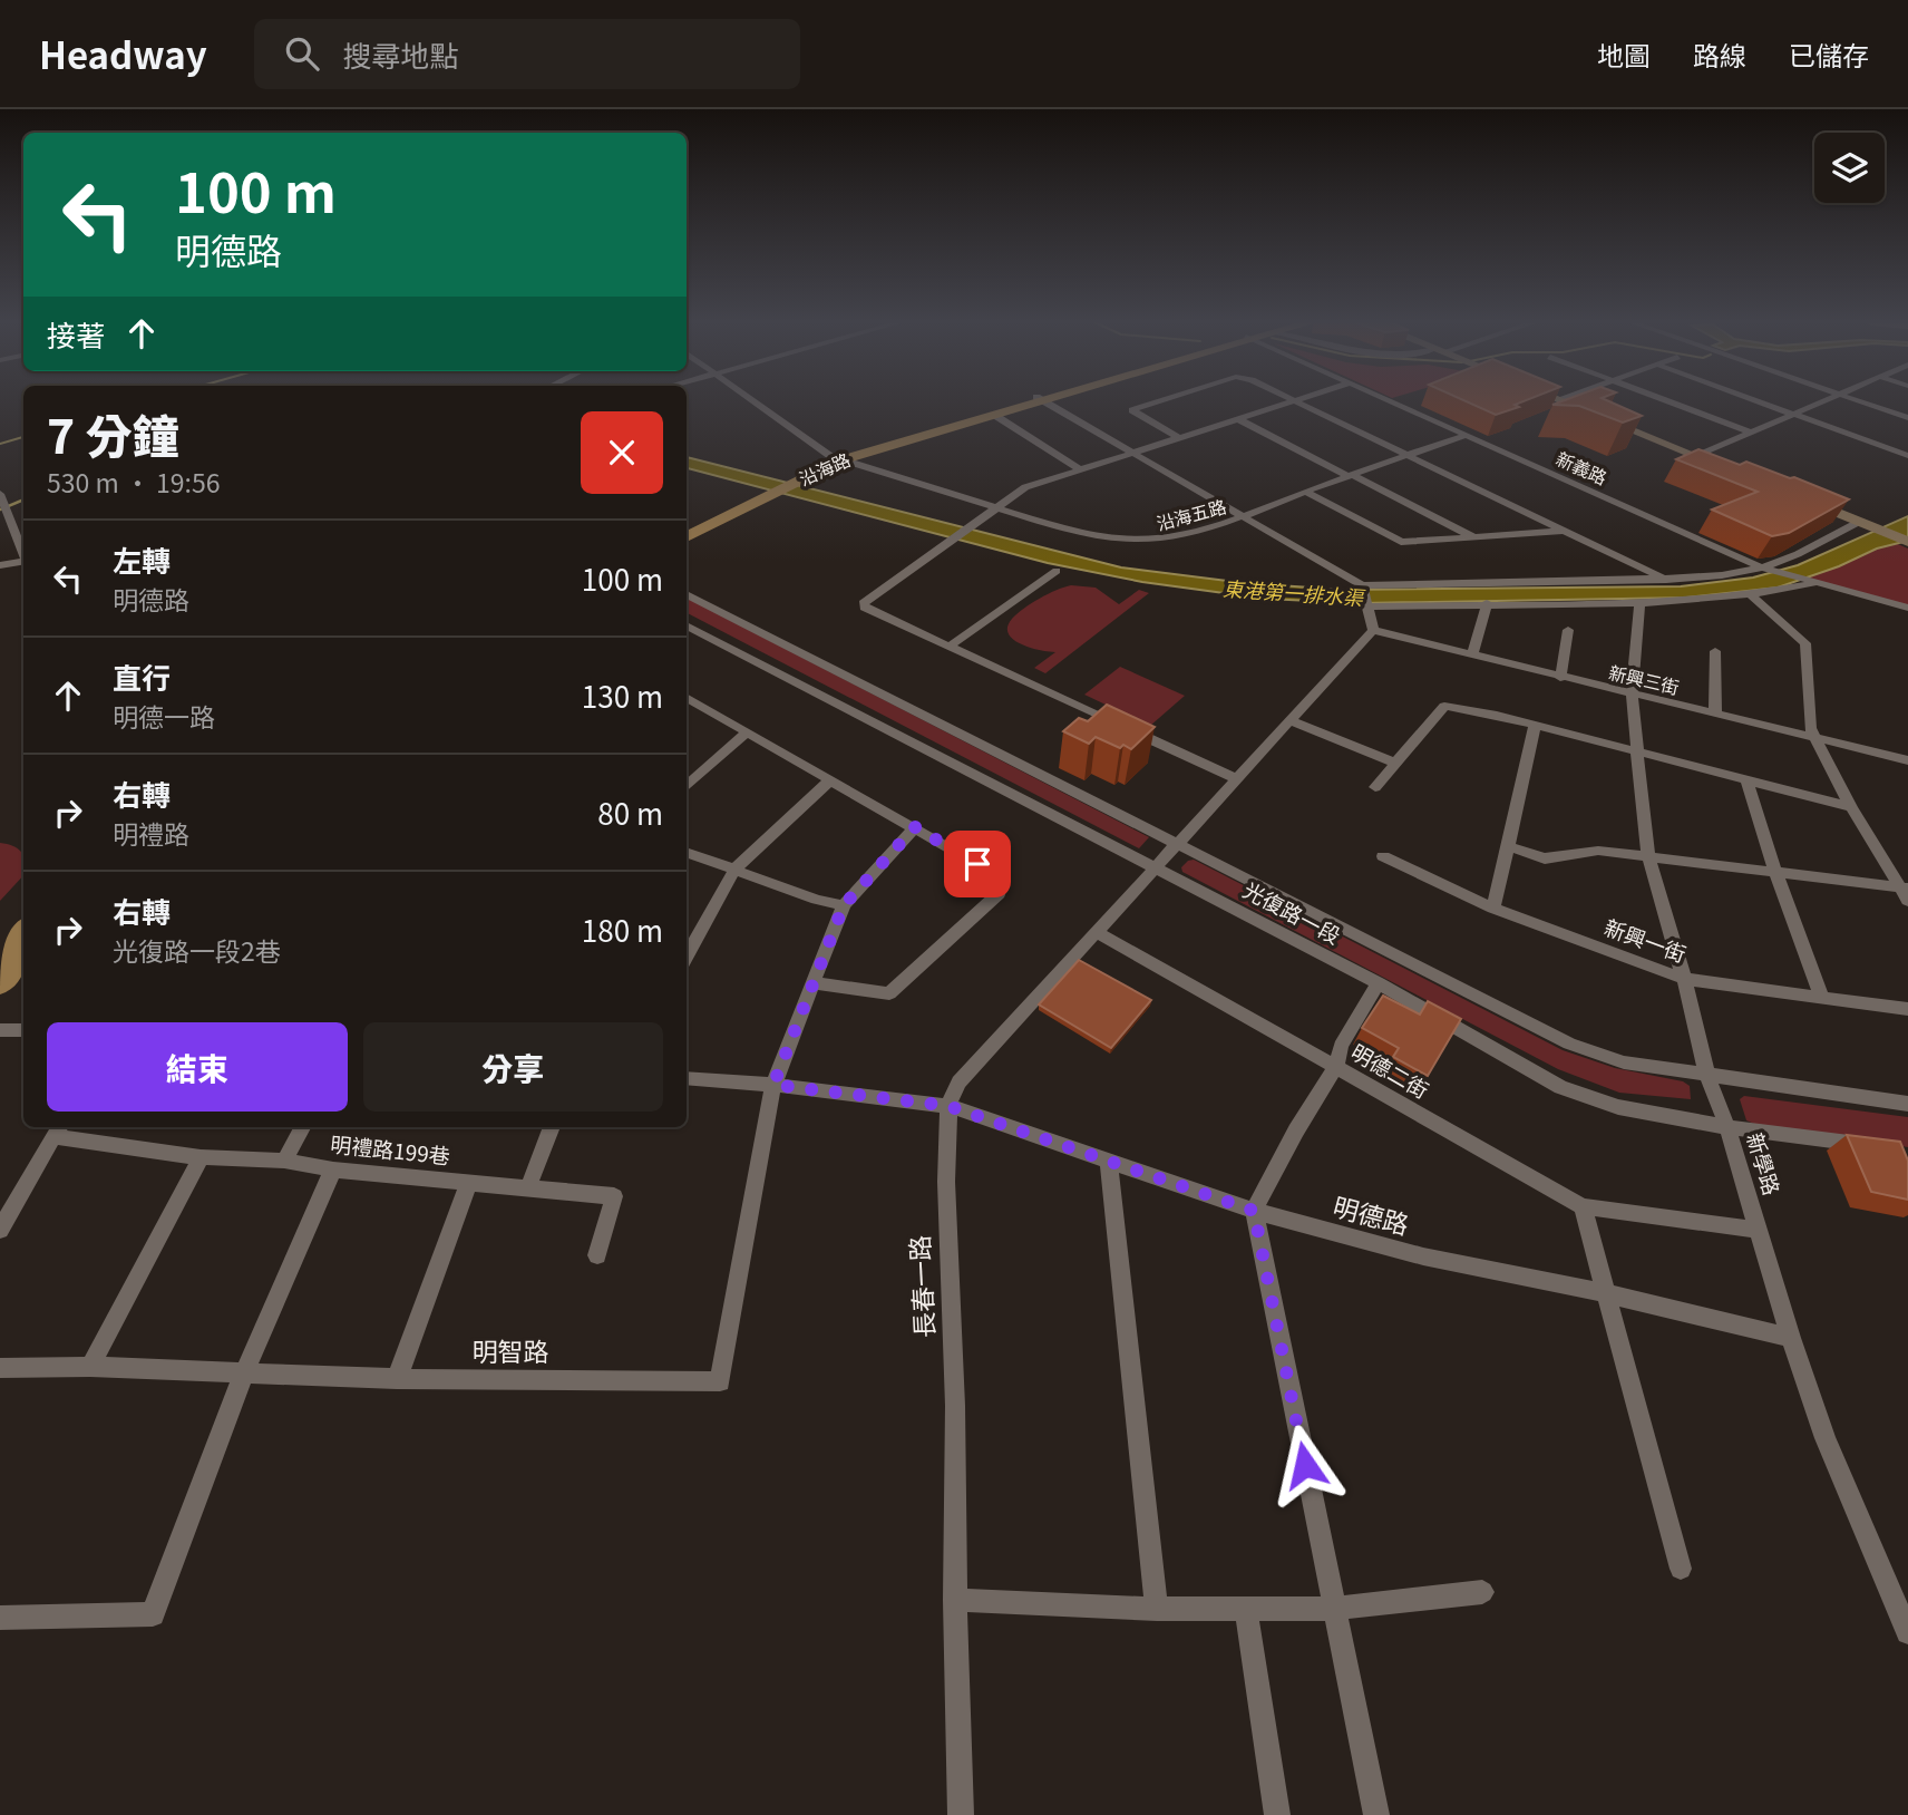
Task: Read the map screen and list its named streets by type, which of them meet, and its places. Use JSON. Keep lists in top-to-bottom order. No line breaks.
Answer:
{"streets":{"main road":["沿海路"],"street":["新義路","沿海五路","新興三街","光復路一段","新興一街","明德二街","明禮路199巷","新學路","明德路","長春一路","明智路"]},"crossings":[["新義路","沿海五路"],["沿海路","沿海五路"],["新興三街","新學路"],["新興三街","長春一路"],["光復路一段","新學路"],["光復路一段","長春一路"],["新興一街","新學路"],["明德二街","長春一路"],["新學路","明德路"],["明德路","長春一路"],["明德路","明智路"]],"water":["東港第一排水渠"],"page":{"header":"Headway","search":"搜尋地點","nav":["地圖","路線","已儲存"],"turn":["100 m","明德路"],"then":"接著","heading":["7 分鐘","530 m · 19:56"],"list":[{"name":"左轉","note":"明德路","value":"100 m"},{"name":"直行","note":"明德一路","value":"130 m"},{"name":"右轉","note":"明禮路","value":"80 m"},{"name":"右轉","note":"光復路一段2巷","value":"180 m"}],"buttons":["結束","分享"]}}
